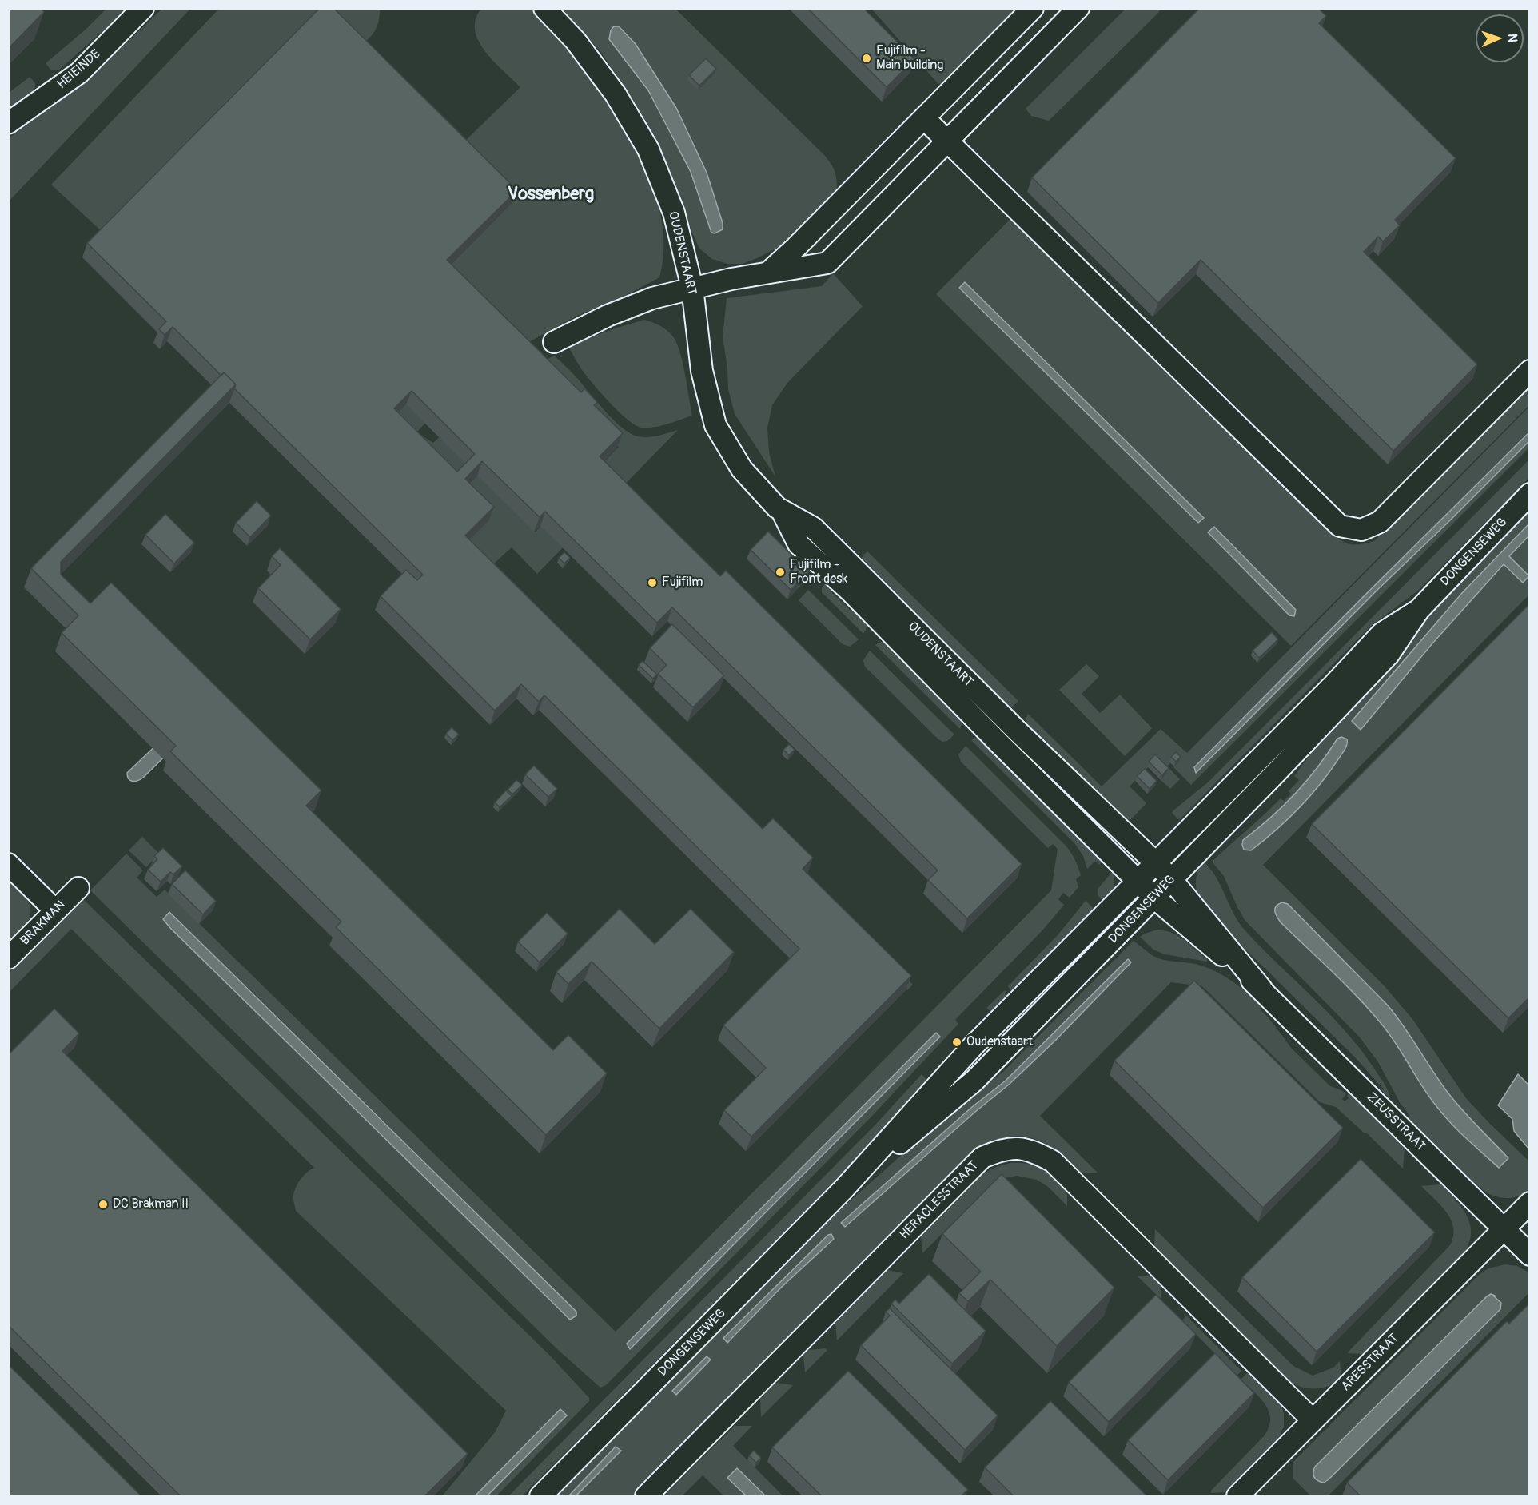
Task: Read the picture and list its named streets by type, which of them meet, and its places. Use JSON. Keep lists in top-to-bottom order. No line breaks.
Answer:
{"streets":{"street":["HEIEINDE","OUDENSTAART","DONGENSEWEG","BRAKMAN","ZEUSSTRAAT","HERACLESSTRAAT","ARESSTRAAT"]},"crossings":[["OUDENSTAART","DONGENSEWEG"],["OUDENSTAART","ZEUSSTRAAT"],["DONGENSEWEG","ZEUSSTRAAT"],["ZEUSSTRAAT","ARESSTRAAT"],["HERACLESSTRAAT","ARESSTRAAT"]],"districts":["Vossenberg"],"places":["Fujifilm - Main building","Fujifilm - Front desk","Fujifilm","Oudenstaart","DC Brakman II"],"north":"right"}
